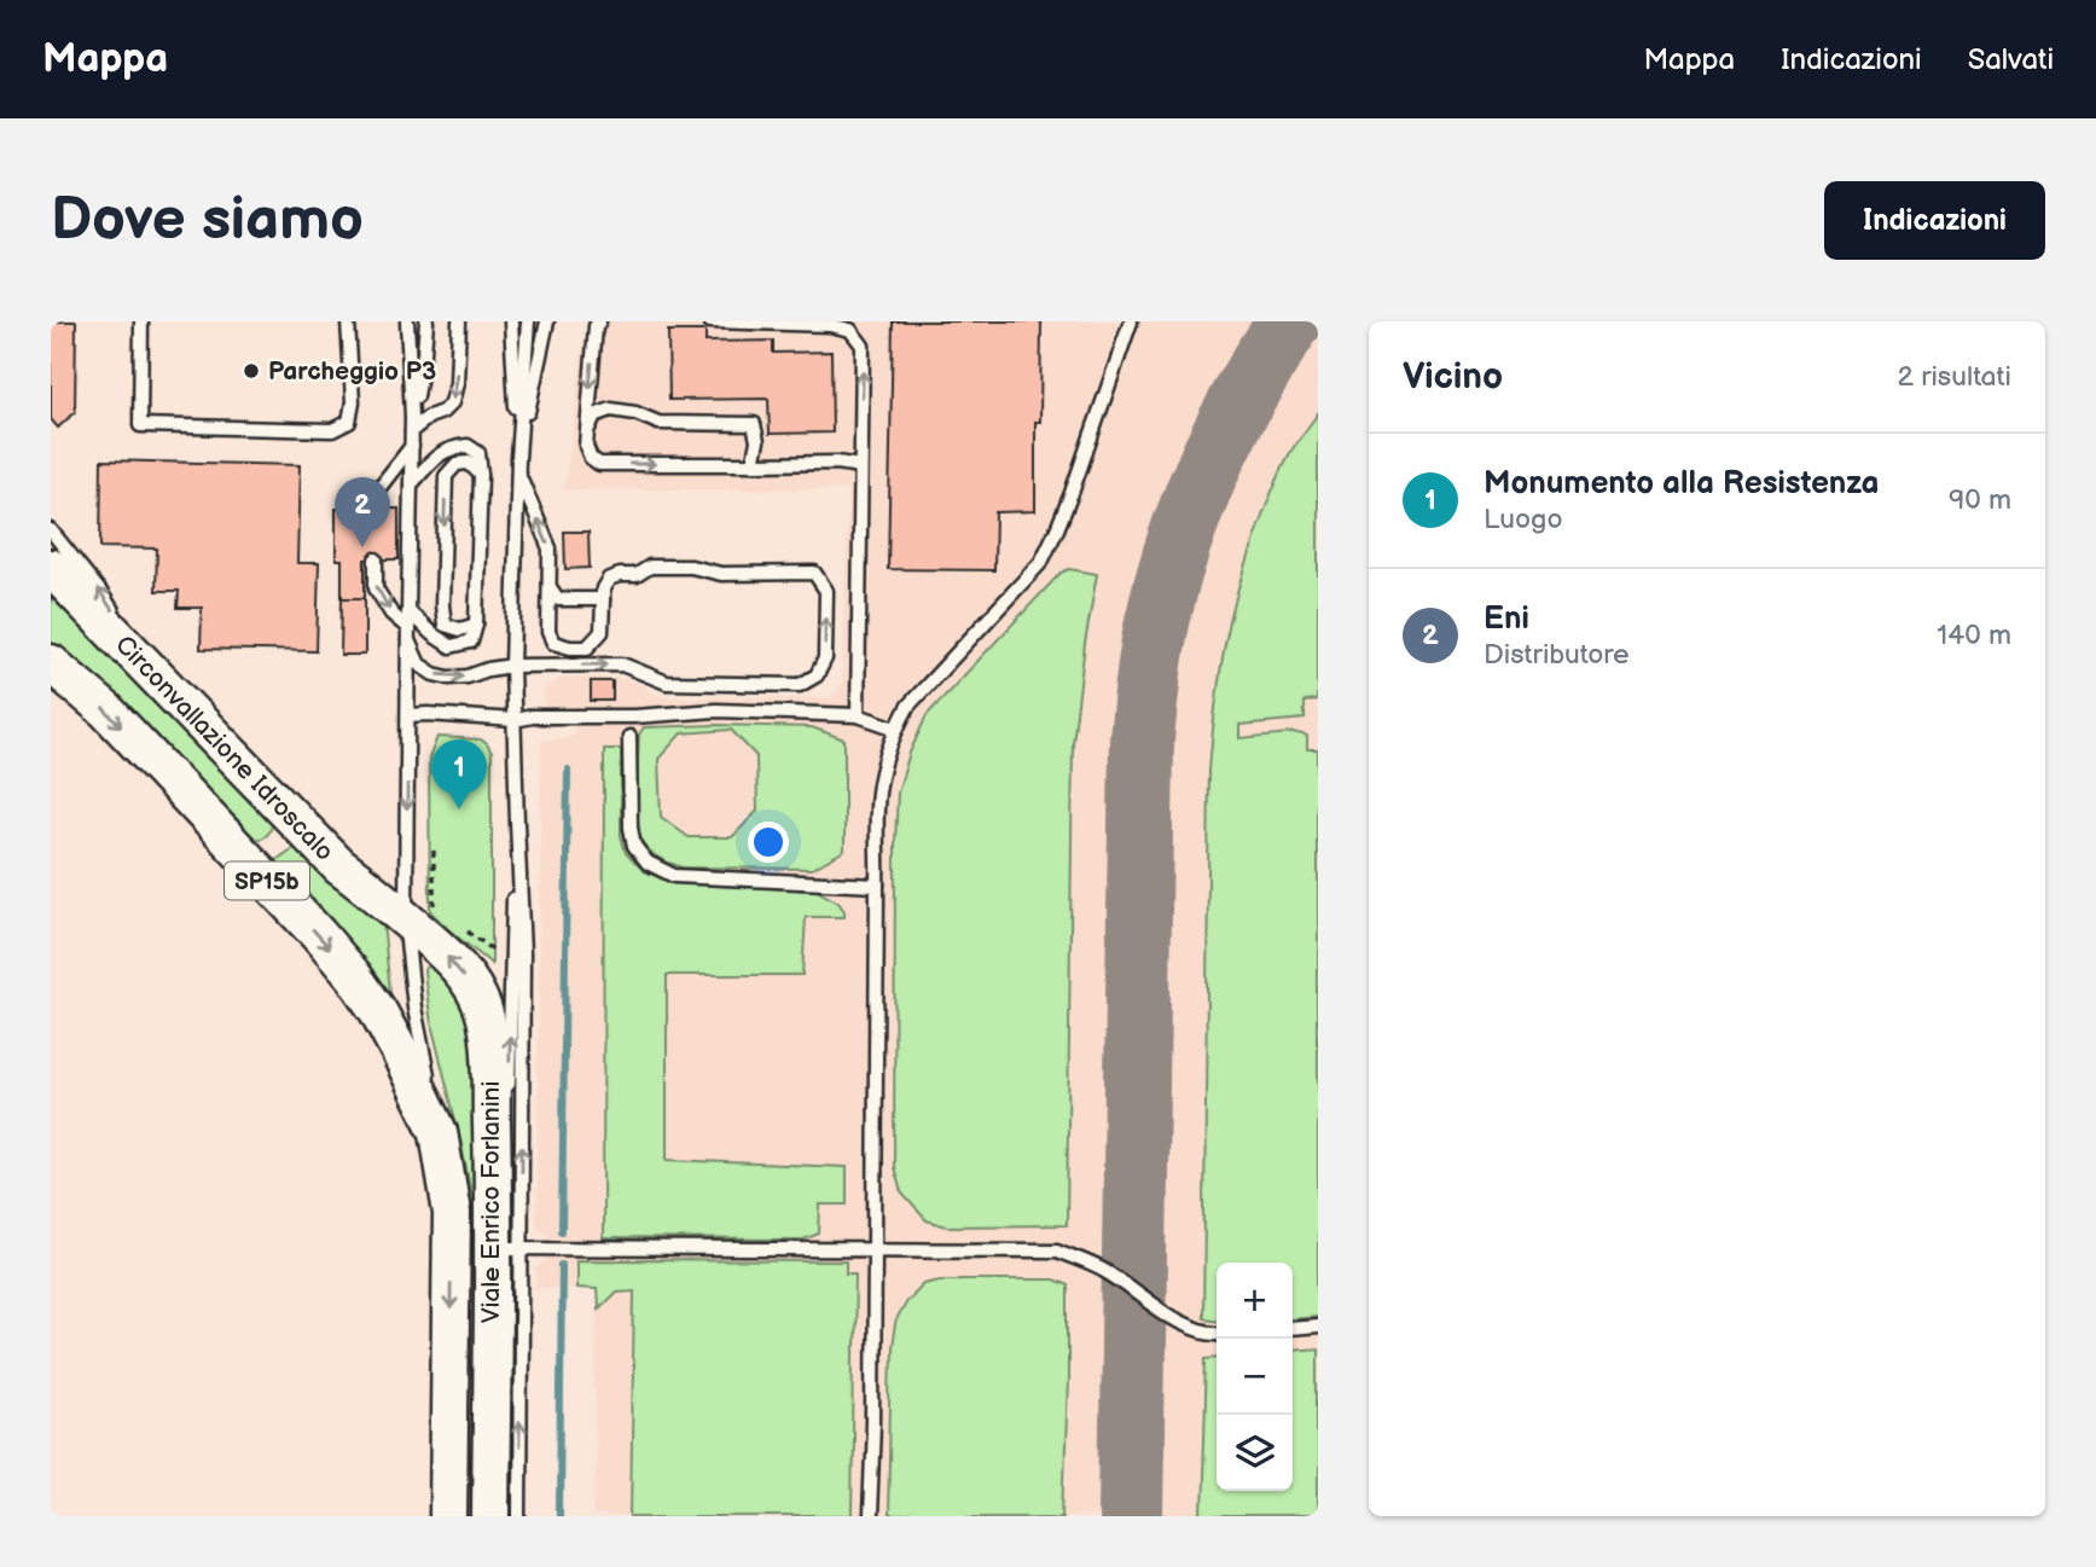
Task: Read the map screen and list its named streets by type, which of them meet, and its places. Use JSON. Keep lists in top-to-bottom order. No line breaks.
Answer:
{"streets":{"main road":["Circonvallazione Idroscalo","SP15b","Viale Enrico Forlanini"]},"crossings":[["Circonvallazione Idroscalo","Viale Enrico Forlanini"],["SP15b","Viale Enrico Forlanini"]],"places":["Parcheggio P3"],"page":{"header":"Mappa","nav":["Mappa","Indicazioni","Salvati"],"buttons":"Indicazioni","title":"Dove siamo","heading":["Vicino","2 risultati"],"list":[{"mark":"1","name":"Monumento alla Resistenza","note":"Luogo","value":"90 m"},{"mark":"2","name":"Eni","note":"Distributore","value":"140 m"}],"pins":["2","1"],"map_buttons":["+","−"]}}
